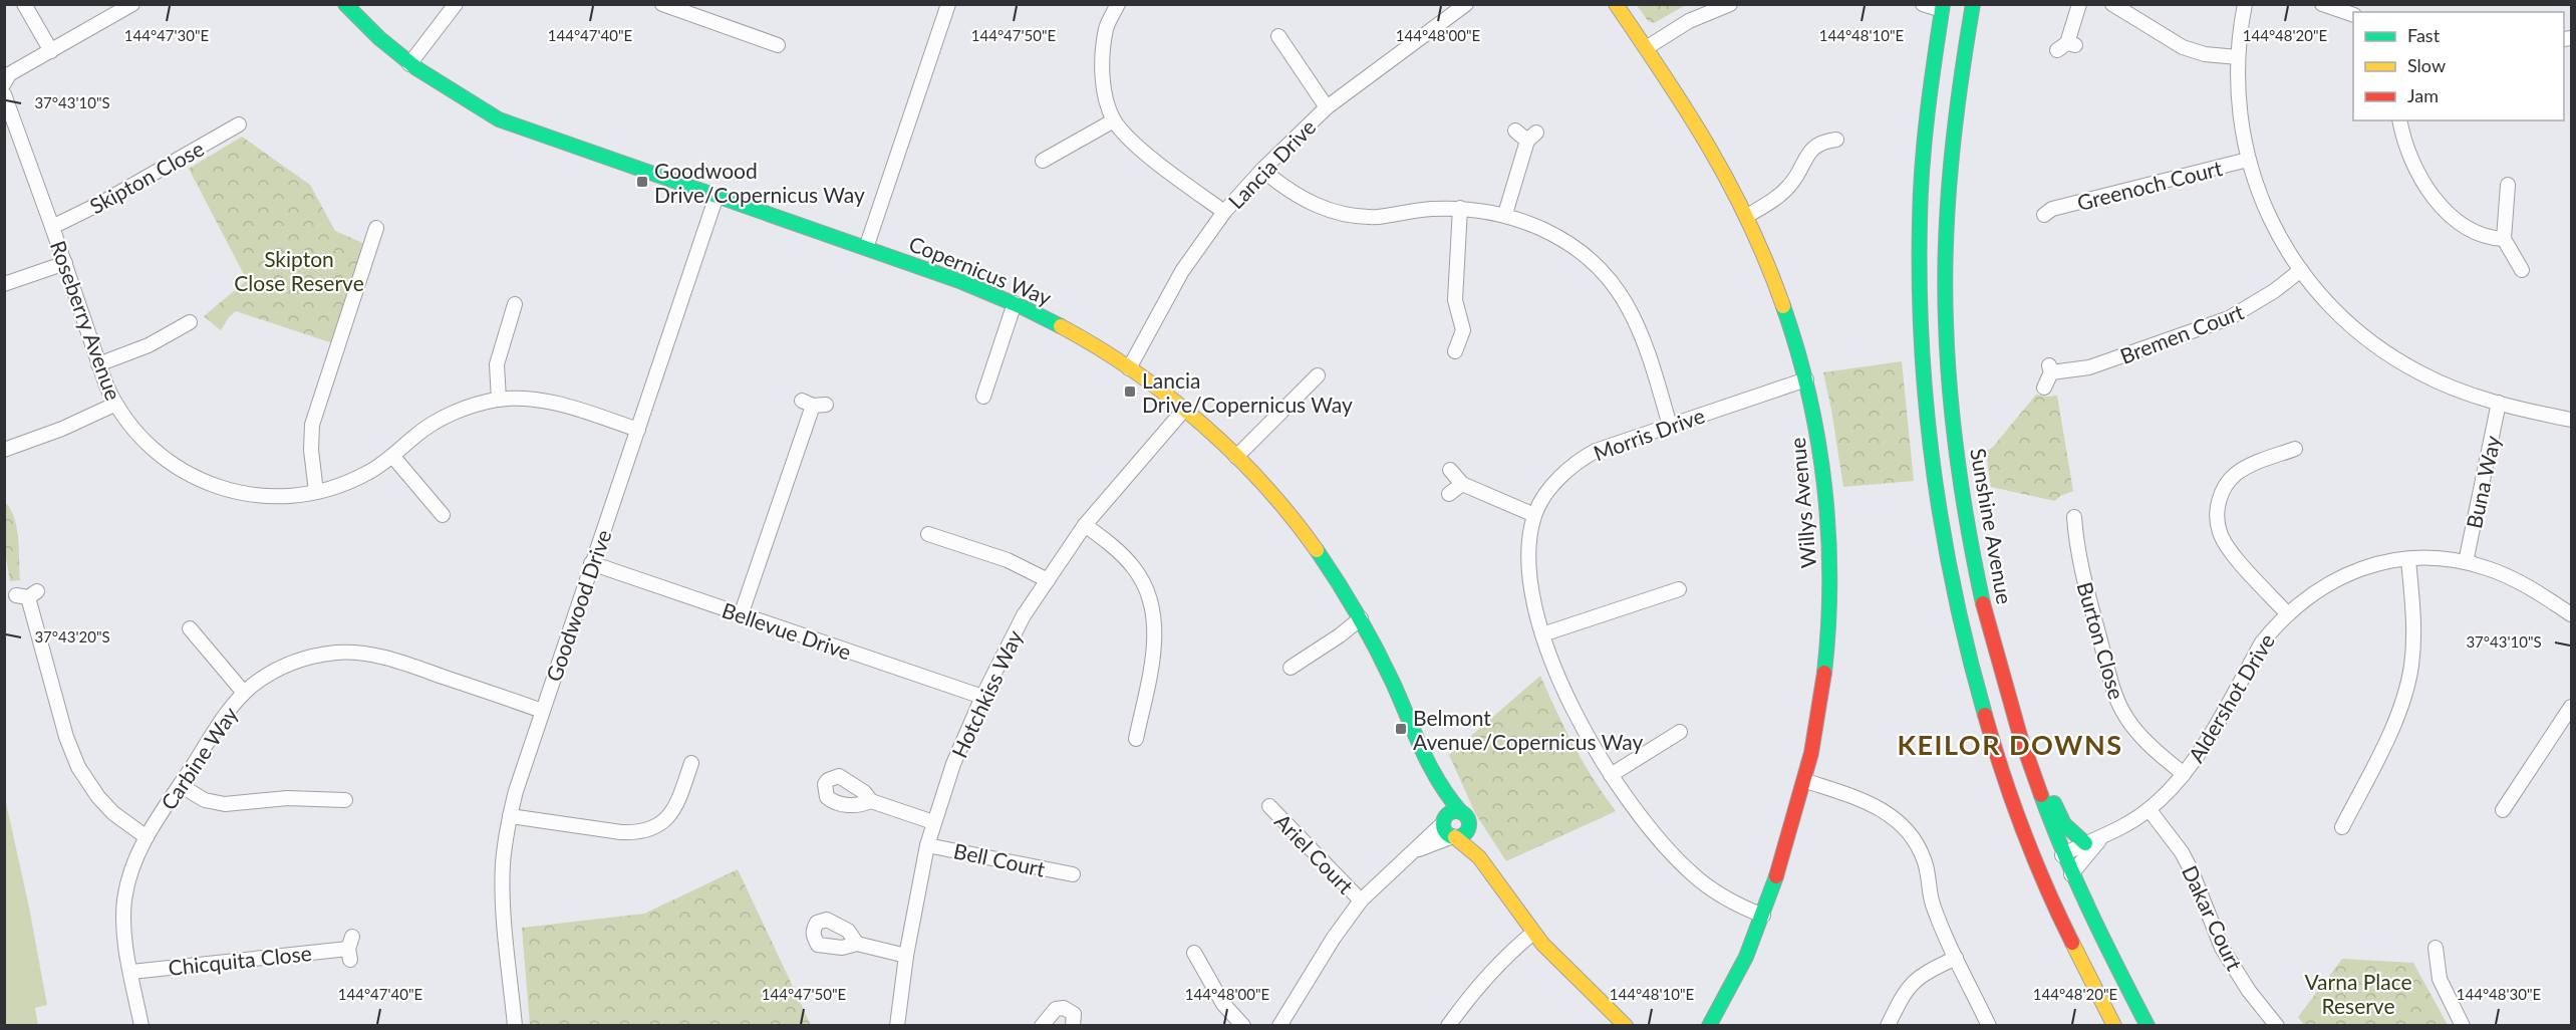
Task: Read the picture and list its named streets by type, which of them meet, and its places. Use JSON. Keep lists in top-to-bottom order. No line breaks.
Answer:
{"streets":{"street":["Lancia Drive","Skipton Close","Greenoch Court","Copernicus Way","Roseberry Avenue","Bremen Court","Morris Drive","Buna Way","Willys Avenue","Sunshine Avenue","Goodwood Drive","Bellevue Drive","Burton Close","Hotchkiss Way","Aldershot Drive","Carbine Way","Ariel Court","Bell Court","Dakar Court","Chicquita Close"]},"crossings":[["Lancia Drive","Copernicus Way"],["Skipton Close","Roseberry Avenue"],["Copernicus Way","Goodwood Drive"],["Copernicus Way","Hotchkiss Way"],["Roseberry Avenue","Goodwood Drive"],["Morris Drive","Willys Avenue"],["Buna Way","Aldershot Drive"],["Sunshine Avenue","Aldershot Drive"],["Goodwood Drive","Bellevue Drive"],["Goodwood Drive","Carbine Way"],["Bellevue Drive","Hotchkiss Way"],["Burton Close","Aldershot Drive"],["Hotchkiss Way","Bell Court"],["Aldershot Drive","Dakar Court"],["Carbine Way","Chicquita Close"]],"districts":["KEILOR DOWNS"],"parks":["Skipton Close Reserve","Varna Place Reserve"],"places":{"transit":["Goodwood Drive/Copernicus Way","Lancia Drive/Copernicus Way","Belmont Avenue/Copernicus Way"]},"legend":["Fast","Slow","Jam"],"coordinates":["144°47'30\"E","144°47'40\"E","144°47'50\"E","144°48'00\"E","144°48'10\"E","144°48'20\"E","37°43'10\"S","37°43'20\"S","144°48'30\"E"]}
